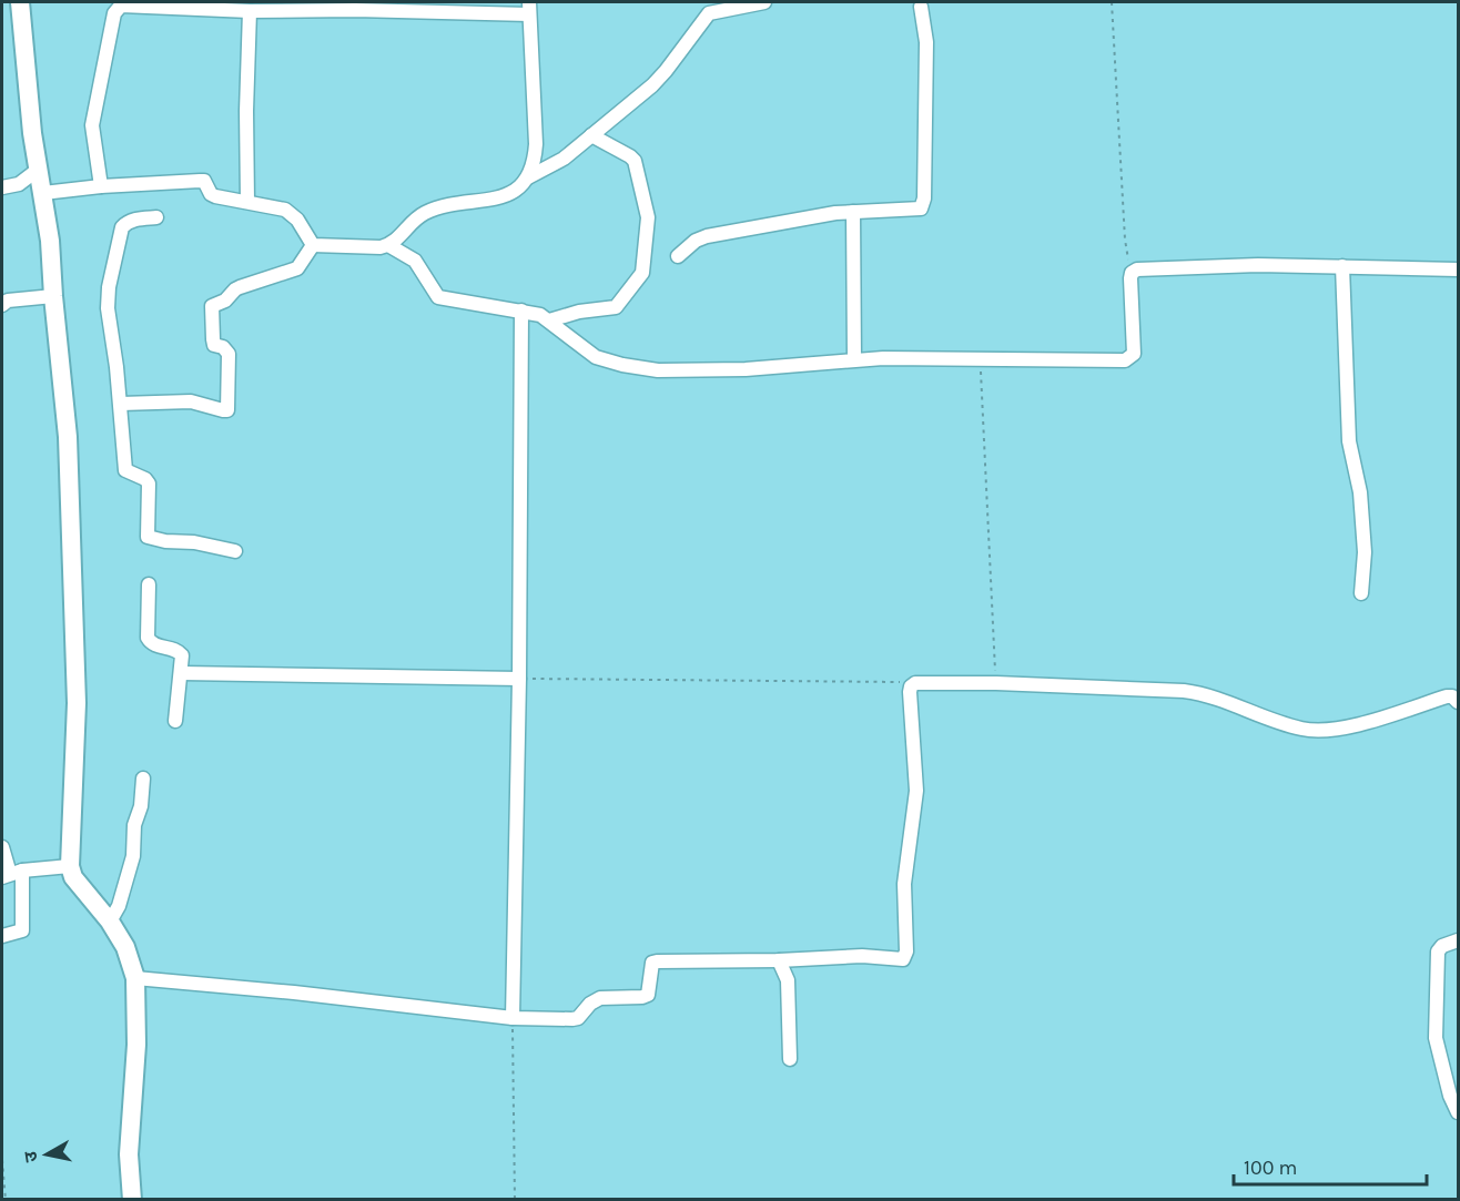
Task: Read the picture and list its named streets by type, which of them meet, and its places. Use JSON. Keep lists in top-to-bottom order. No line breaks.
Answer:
{"scale_bar":"100 m","north":"left"}
